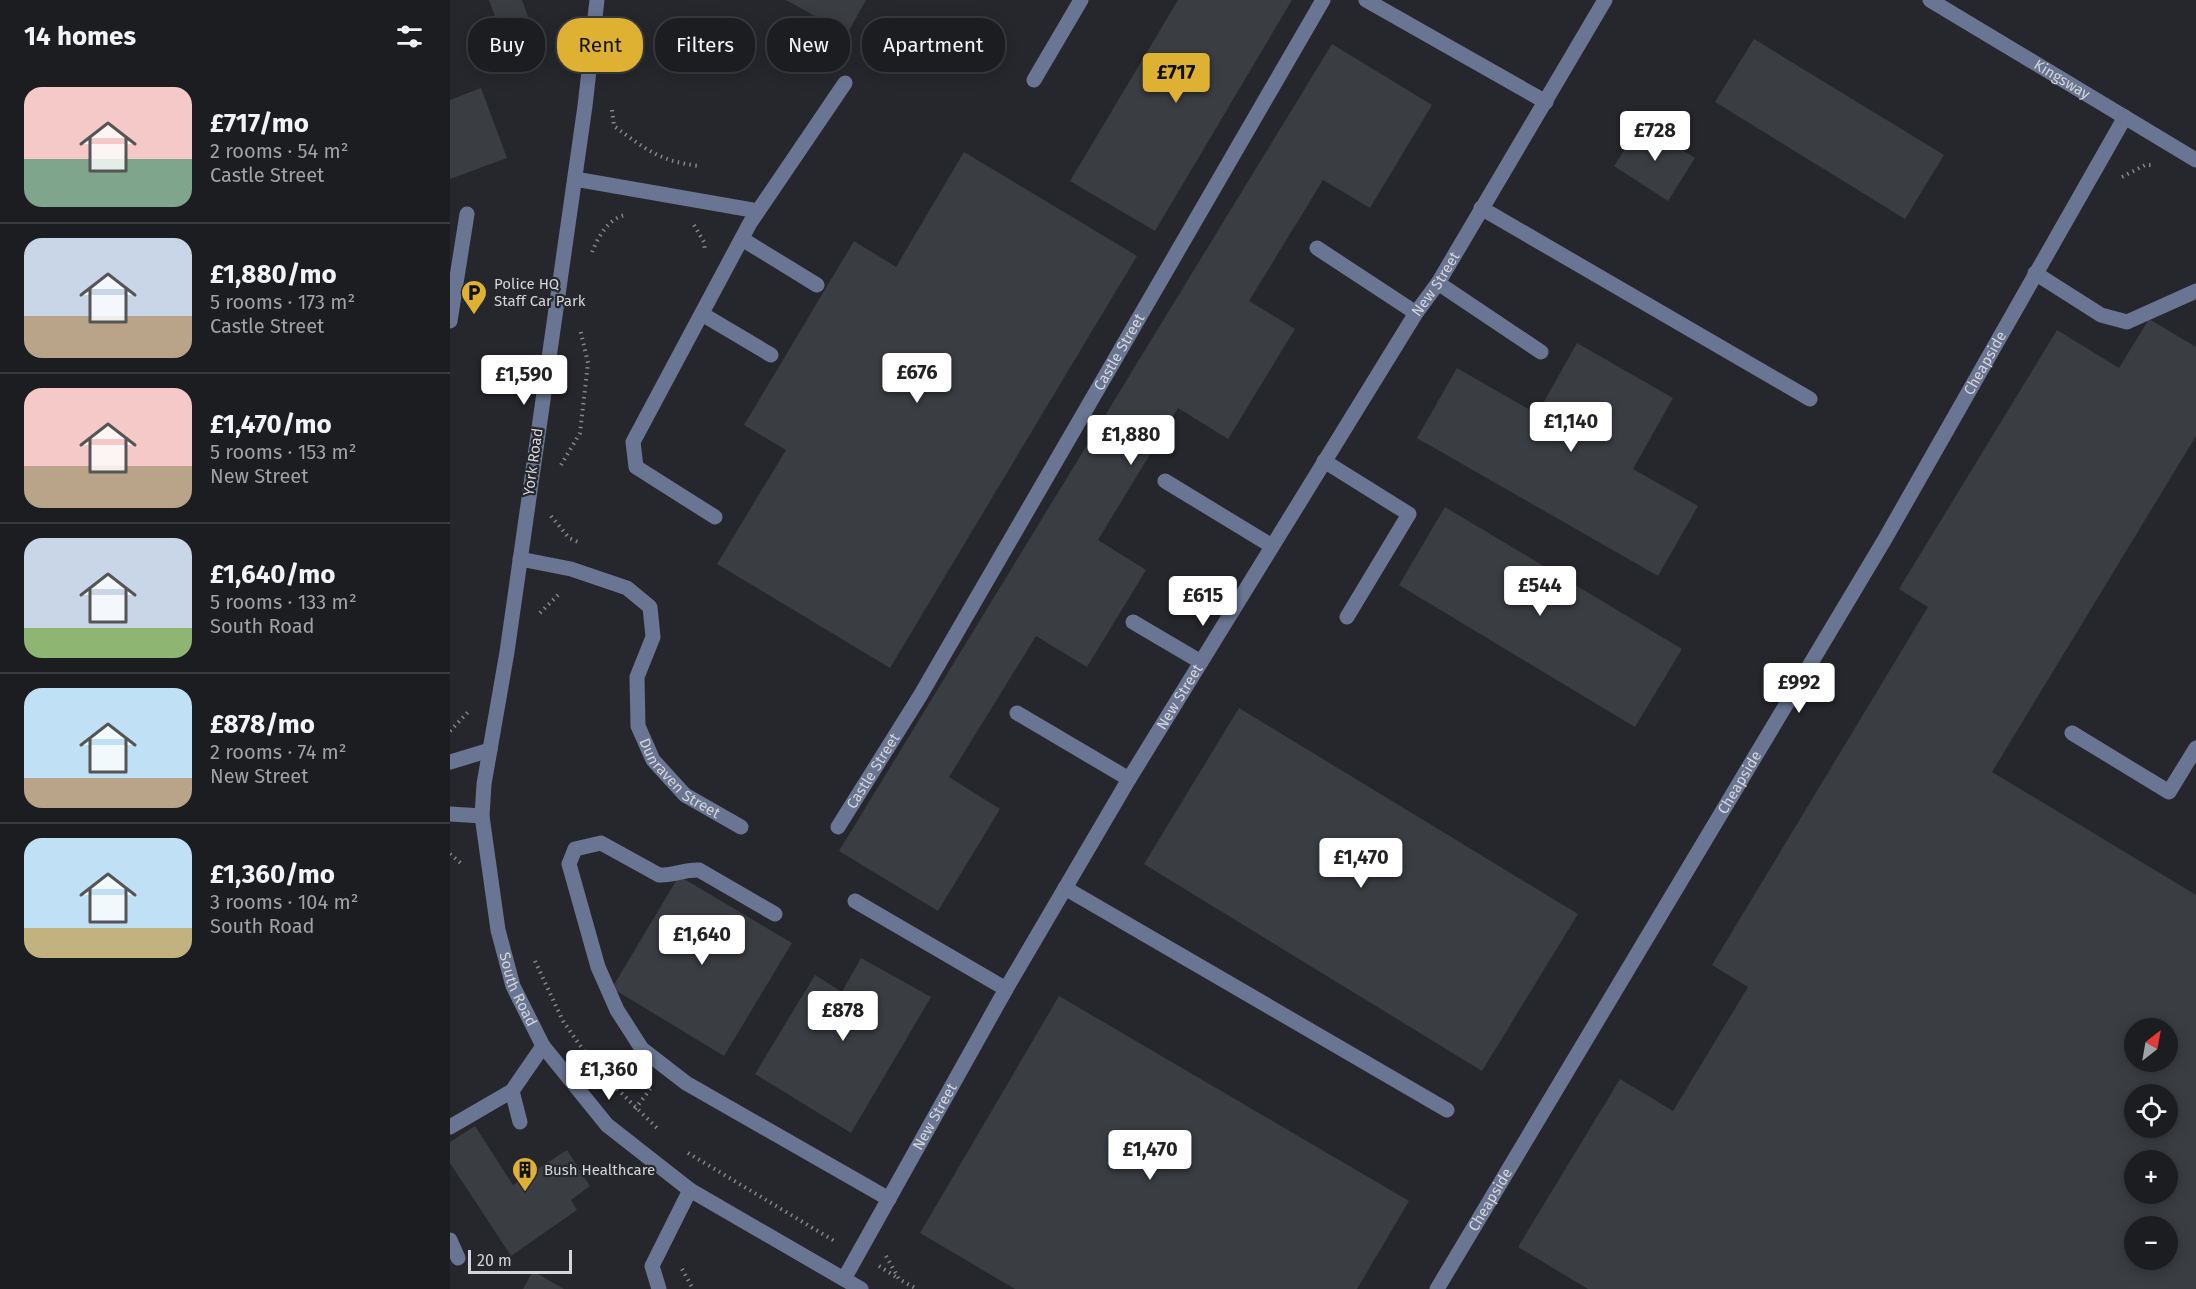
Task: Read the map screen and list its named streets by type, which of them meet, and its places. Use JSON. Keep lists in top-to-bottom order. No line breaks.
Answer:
{"streets":{"street":["Kingsway","New Street","Castle Street","Cheapside","York Road","Dunraven Street","South Road"]},"crossings":[["Kingsway","Cheapside"],["New Street","South Road"],["York Road","Dunraven Street"],["York Road","South Road"]],"places":{"parking":["Police HQ Staff Car Park"],"building":["Bush Healthcare"]},"scale_bar":"20 m","north":"top right","page":{"heading":"14 homes","chip":["Buy","Rent","Filters","New","Apartment"],"price":["£717","£728","£676","£1,590","£1,140","£1,880","£544","£615","£992","£1,470","£1,640","£878","£1,360","£1,470"],"list":[{"name":"£717/mo","note":"2 rooms · 54 m² · Castle Street"},{"name":"£1,880/mo","note":"5 rooms · 173 m² · Castle Street"},{"name":"£1,470/mo","note":"5 rooms · 153 m² · New Street"},{"name":"£1,640/mo","note":"5 rooms · 133 m² · South Road"},{"name":"£878/mo","note":"2 rooms · 74 m² · New Street"},{"name":"£1,360/mo","note":"3 rooms · 104 m² · South Road"}],"map_buttons":["+","−"],"scale":"20 m"}}
